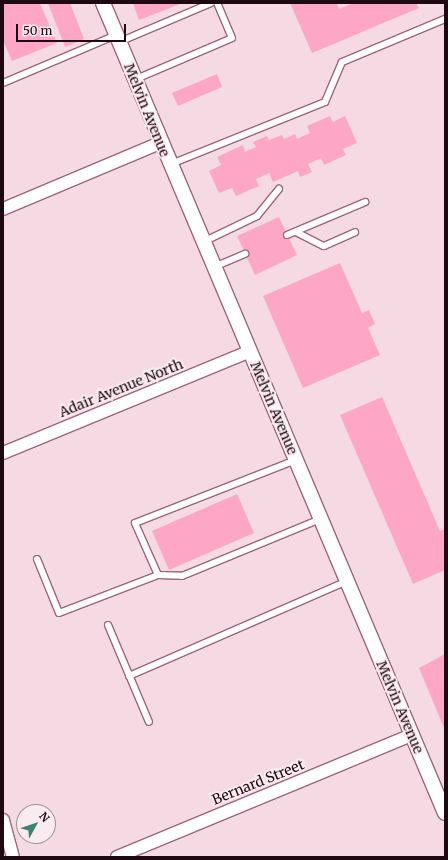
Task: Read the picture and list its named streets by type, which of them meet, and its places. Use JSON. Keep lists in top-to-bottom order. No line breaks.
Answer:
{"streets":{"street":["Melvin Avenue","Adair Avenue North","Bernard Street"]},"crossings":[["Melvin Avenue","Adair Avenue North"],["Melvin Avenue","Bernard Street"]],"scale_bar":"50 m","north":"top right"}
